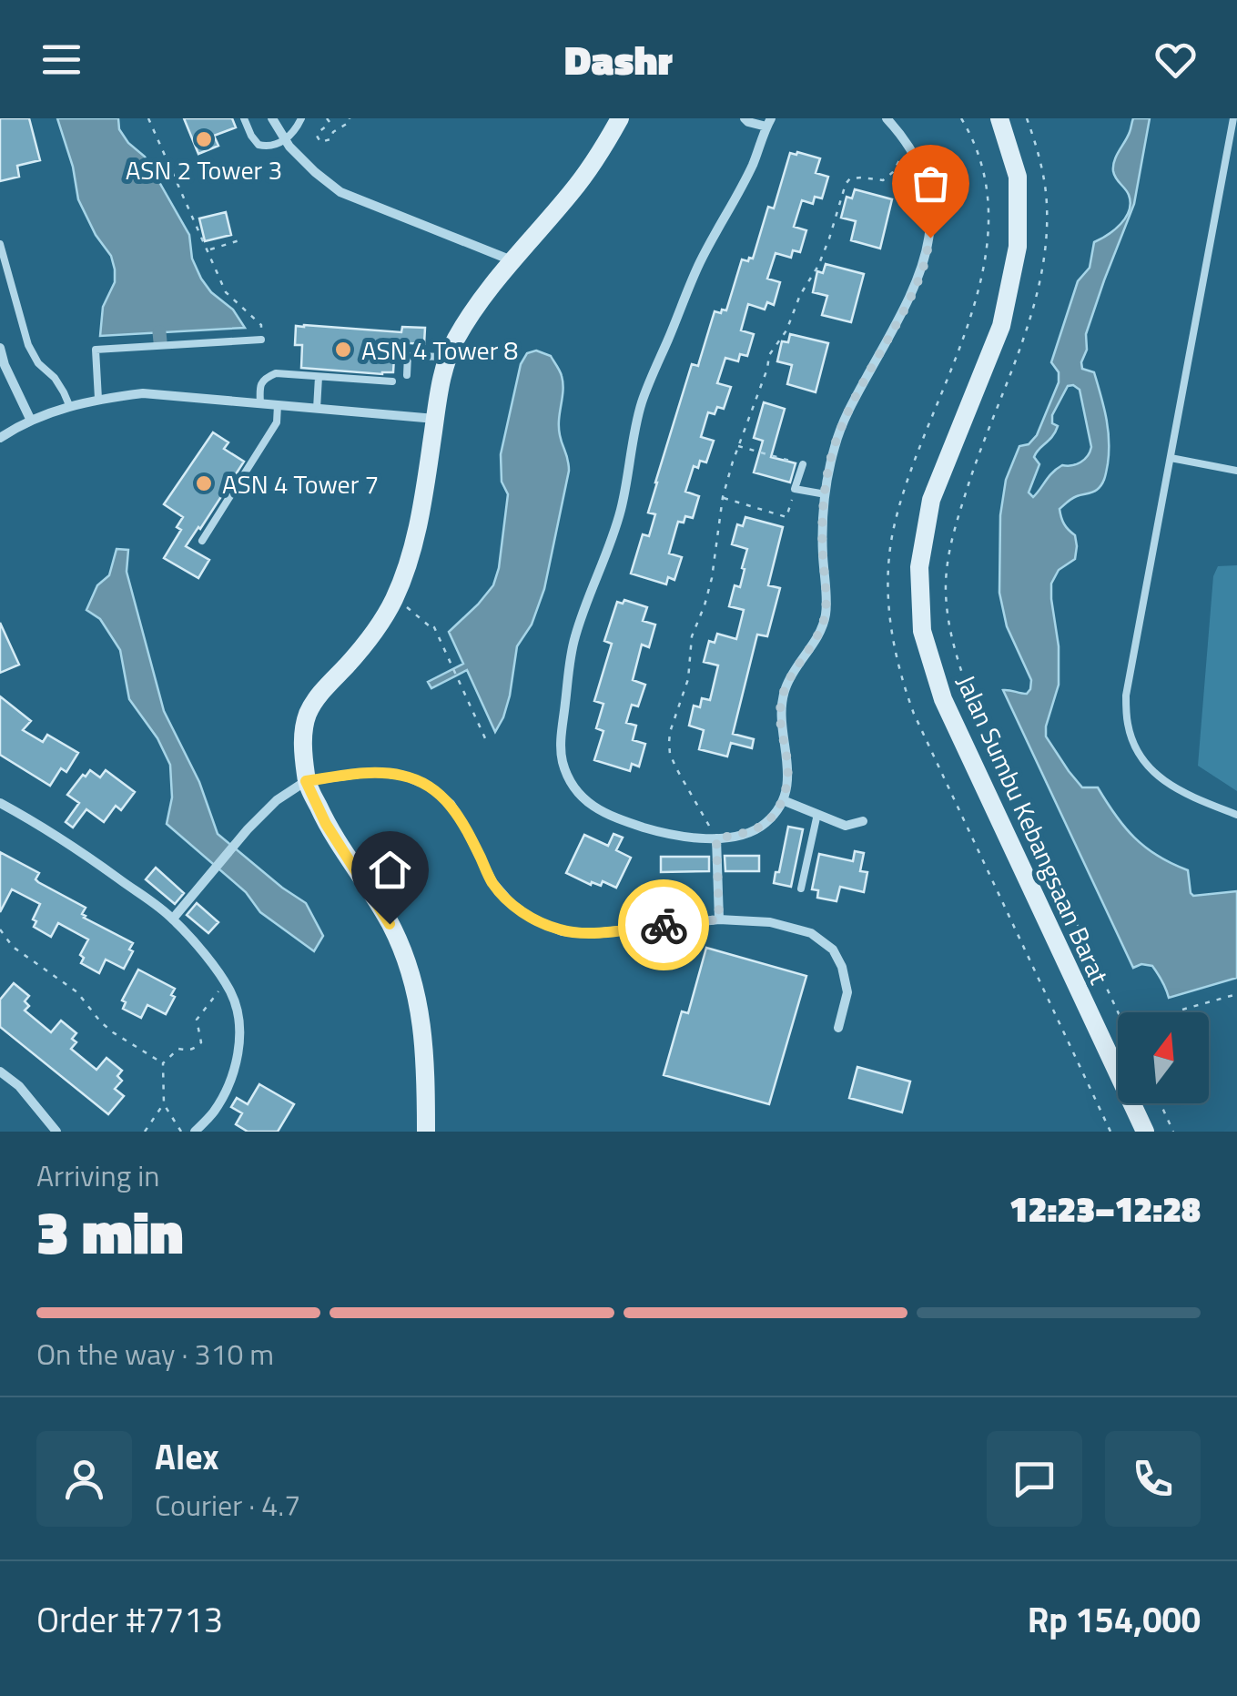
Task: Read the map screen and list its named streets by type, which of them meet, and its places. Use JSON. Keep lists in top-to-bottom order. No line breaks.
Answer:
{"streets":{"street":["Jalan Sumbu Kebangsaan Barat"]},"places":["ASN 2 Tower 3","ASN 4 Tower 8","ASN 4 Tower 7"],"north":"top","page":{"header":"Dashr","heading":["3 min","Arriving in","12:23–12:28"],"panel":["Alex","Courier · 4.7","Order #7713","Rp 154,000"],"bar":"On the way · 310 m"}}
